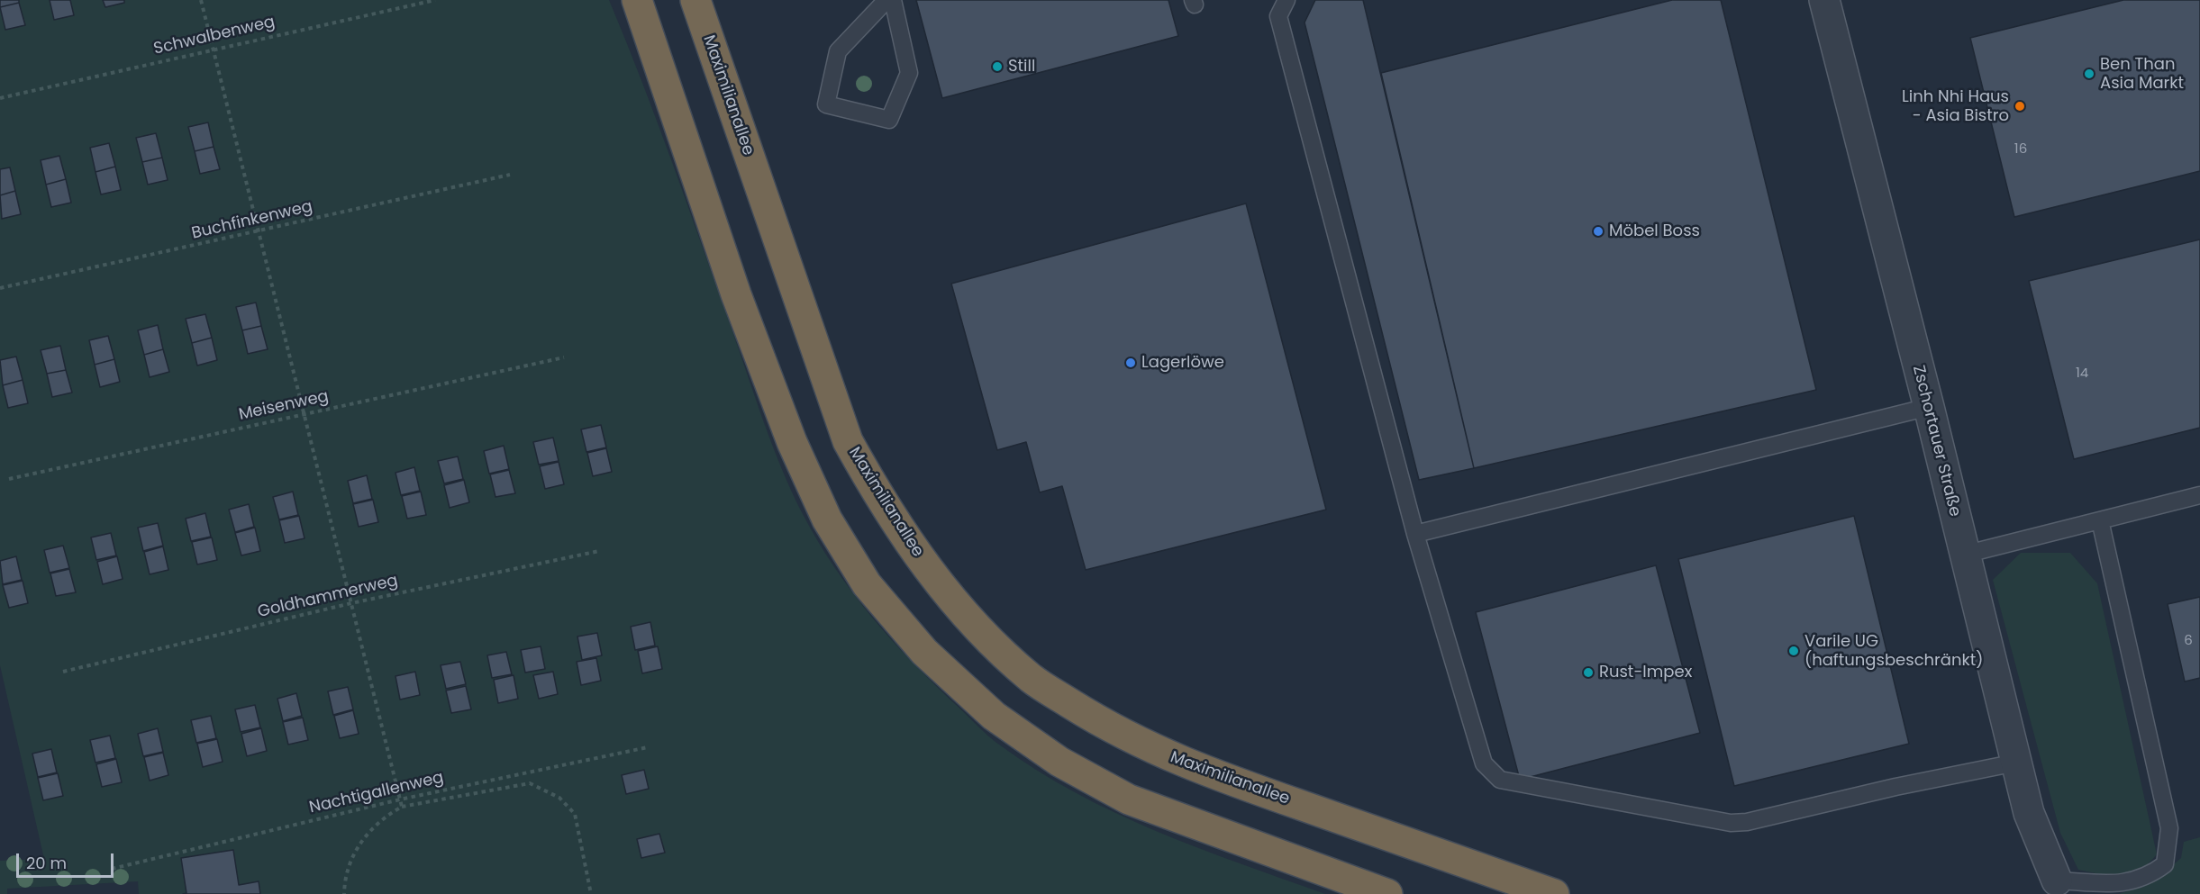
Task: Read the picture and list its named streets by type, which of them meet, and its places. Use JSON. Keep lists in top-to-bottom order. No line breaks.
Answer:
{"streets":{"highway":["Maximilianallee"],"street":["Zschortauer Straße"],"path":["Schwalbenweg","Buchfinkenweg","Meisenweg","Goldhammerweg","Nachtigallenweg"]},"places":["Still","Ben Than Asia Markt","Linh Nhi Haus - Asia Bistro","Möbel Boss","Lagerlöwe","Varile UG (haftungsbeschränkt)","Rust-Impex"],"house_numbers":["16","14","6"],"scale_bar":"20 m"}
